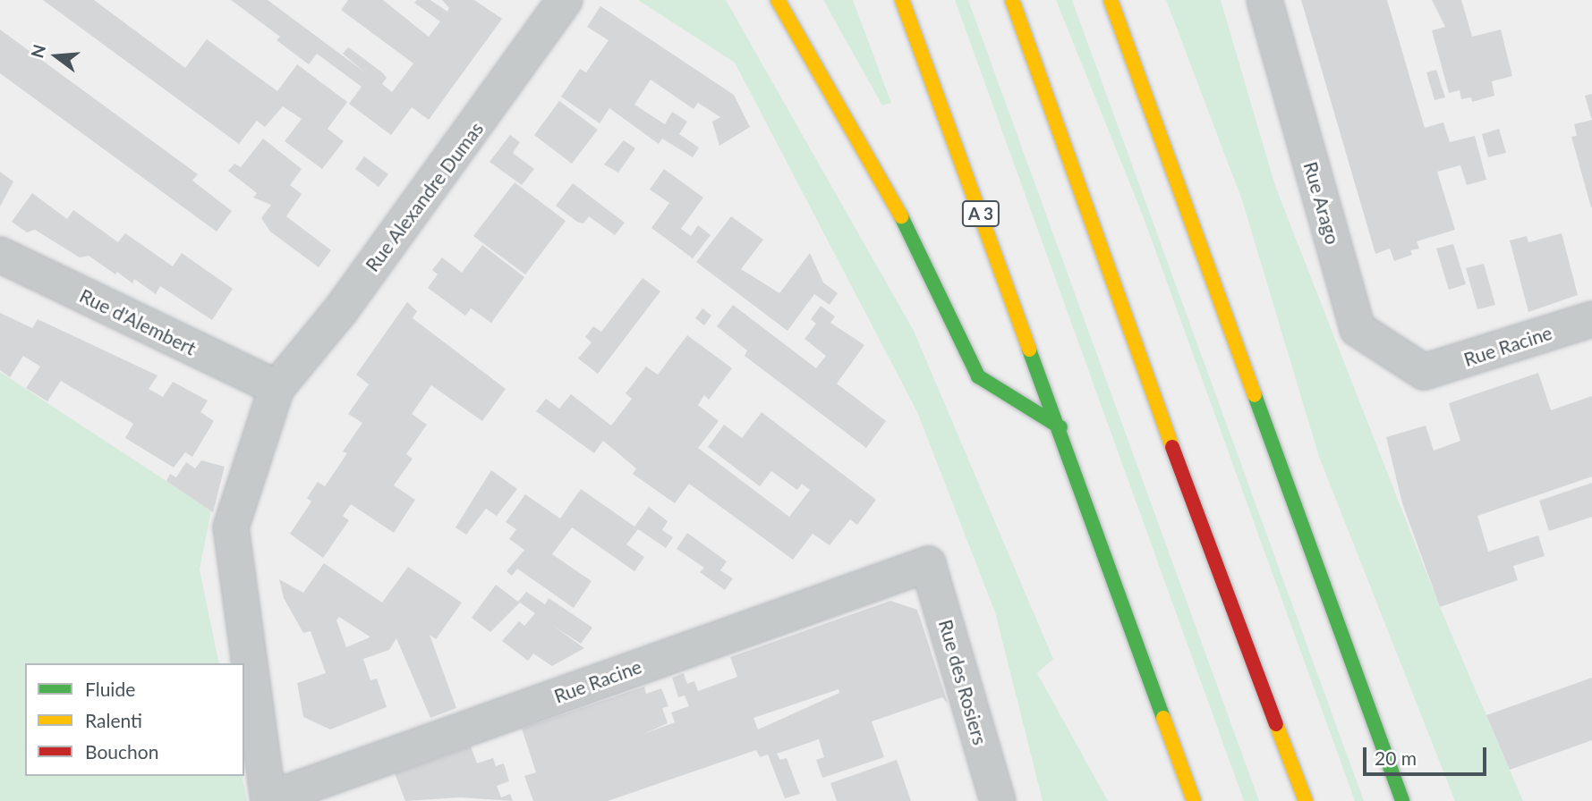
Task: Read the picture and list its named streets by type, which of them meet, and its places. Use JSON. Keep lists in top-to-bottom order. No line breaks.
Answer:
{"streets":{"highway":["A 3"],"street":["Rue Alexandre Dumas","Rue Arago","Rue d'Alembert","Rue Racine","Rue des Rosiers"]},"crossings":[["Rue Alexandre Dumas","Rue d'Alembert"],["Rue Arago","Rue Racine"],["Rue Racine","Rue des Rosiers"]],"legend":["Fluide","Ralenti","Bouchon"],"scale_bar":"20 m","north":"left"}
